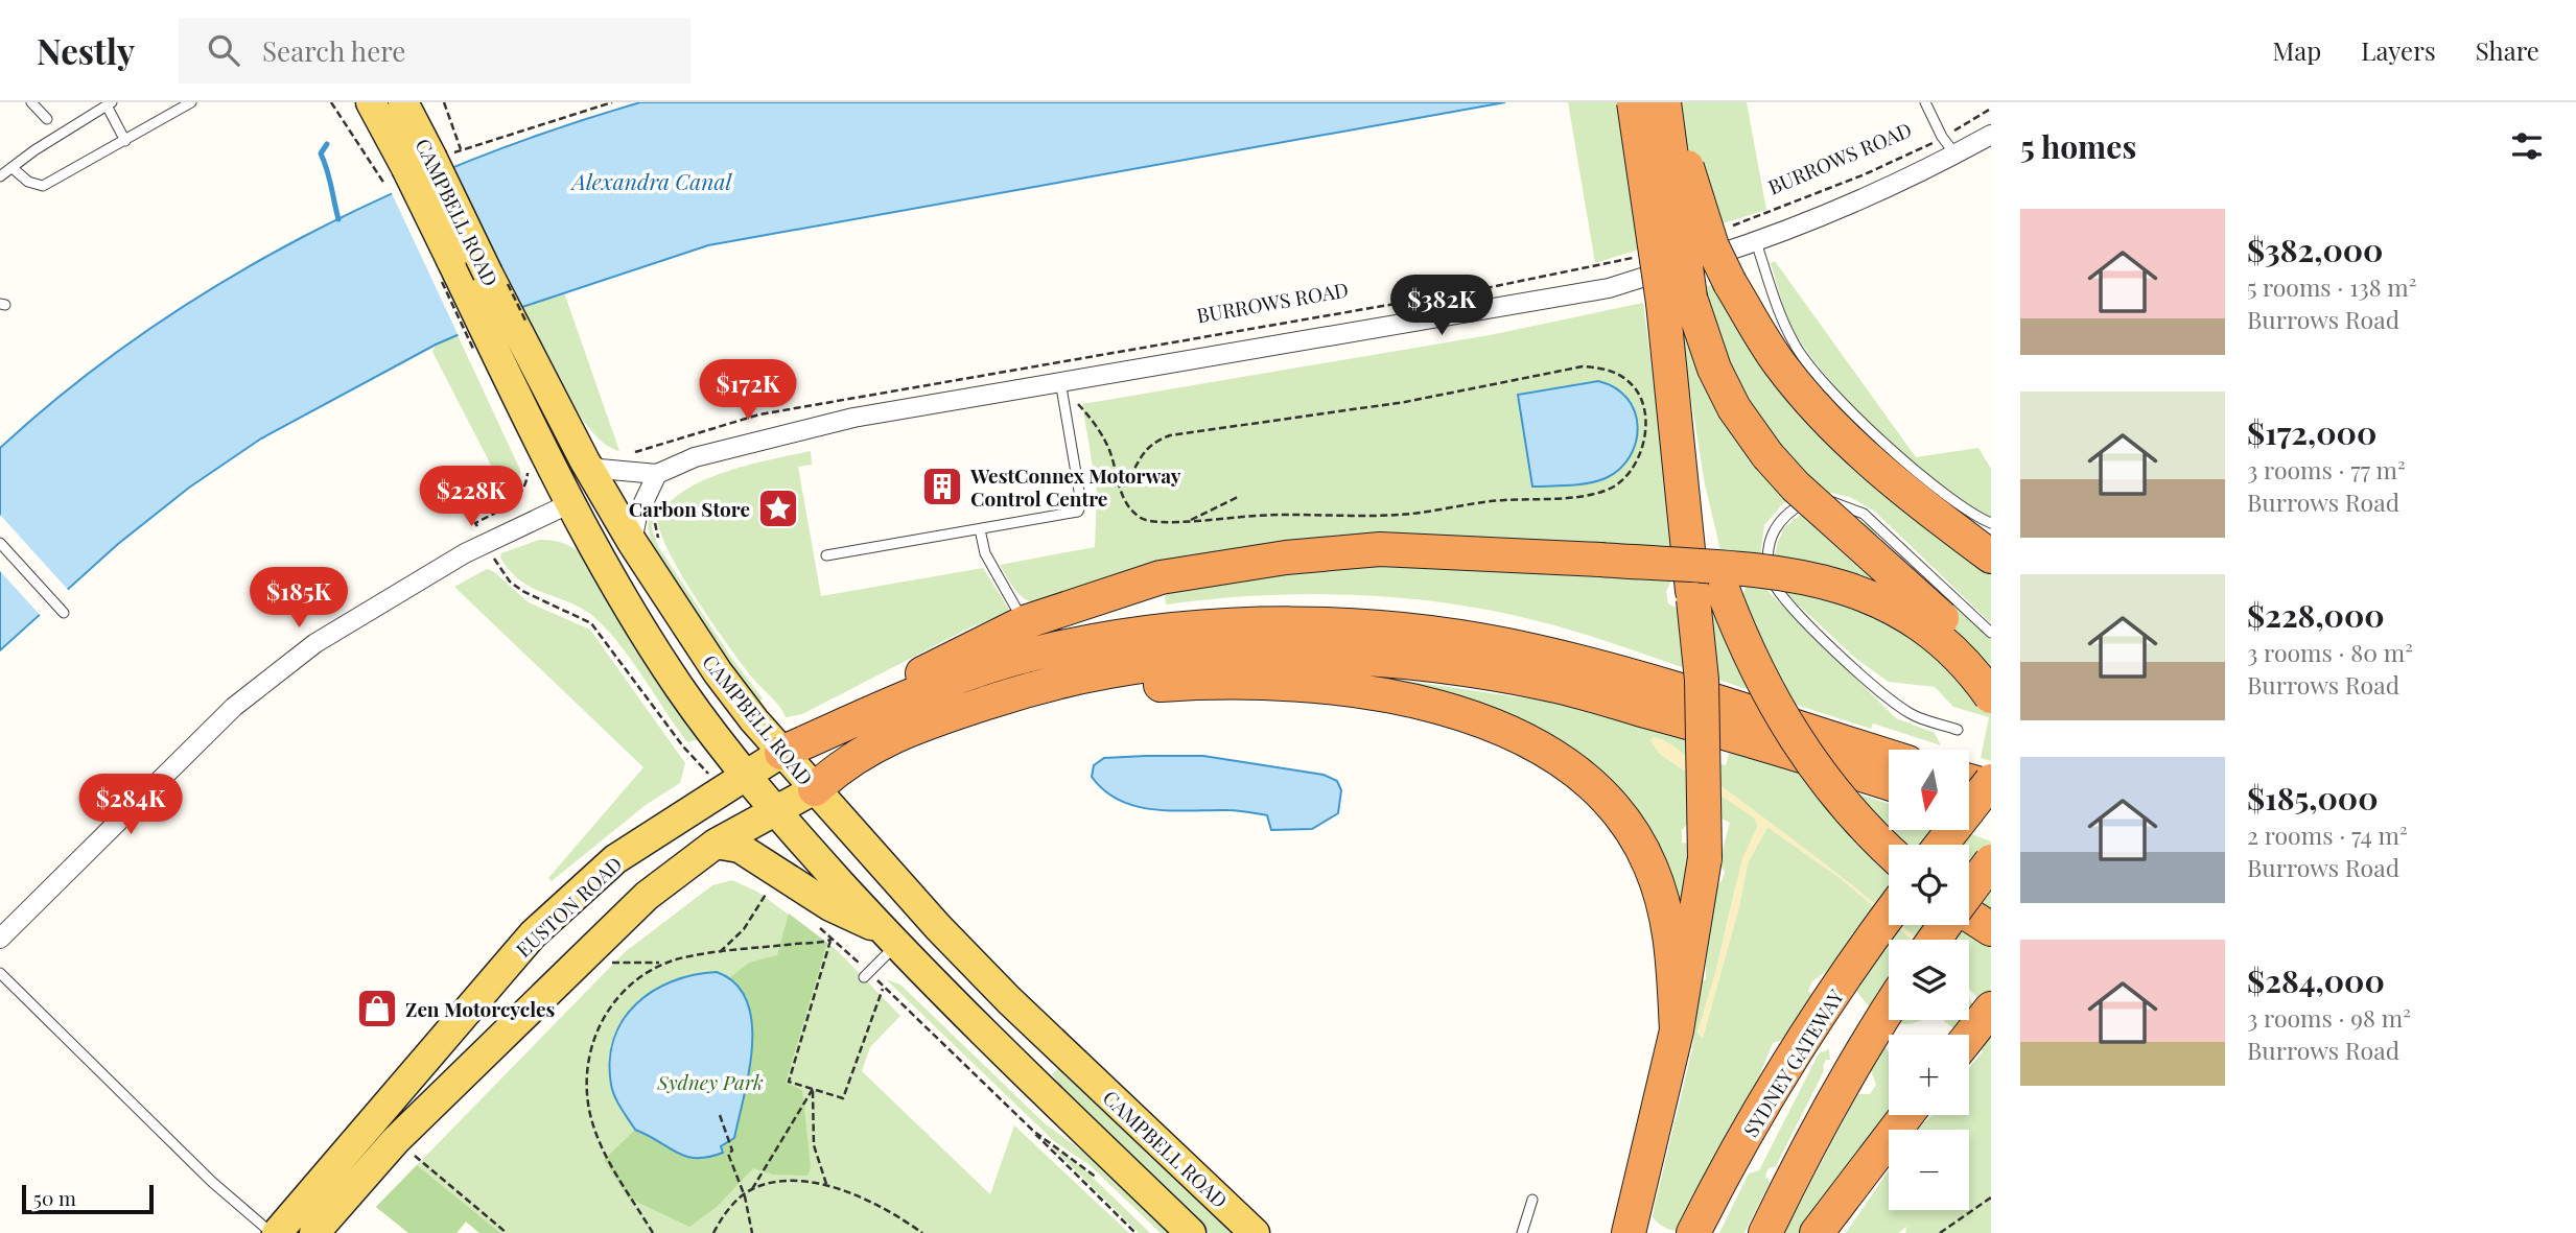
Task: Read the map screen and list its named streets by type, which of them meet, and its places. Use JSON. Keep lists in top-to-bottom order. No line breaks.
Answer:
{"streets":{"highway":["SYDNEY GATEWAY"],"main road":["CAMPBELL ROAD","EUSTON ROAD"],"path":["BURROWS ROAD"]},"crossings":[["CAMPBELL ROAD","EUSTON ROAD"]],"water":["Alexandra Canal"],"parks":["Sydney Park"],"places":{"building":["WestConnex Motorway Control Centre"],"place":["Carbon Store"],"shop":["Zen Motorcycles"]},"scale_bar":"50 m","north":"bottom","page":{"header":"Nestly","search":"Search here","nav":["Map","Layers","Share"],"heading":"5 homes","list":[{"name":"$382,000","note":"5 rooms · 138 m² · Burrows Road"},{"name":"$172,000","note":"3 rooms · 77 m² · Burrows Road"},{"name":"$228,000","note":"3 rooms · 80 m² · Burrows Road"},{"name":"$185,000","note":"2 rooms · 74 m² · Burrows Road"},{"name":"$284,000","note":"3 rooms · 98 m² · Burrows Road"}],"price":["$382K","$172K","$228K","$185K","$284K"],"map_buttons":["+","−"],"scale":"50 m"}}
